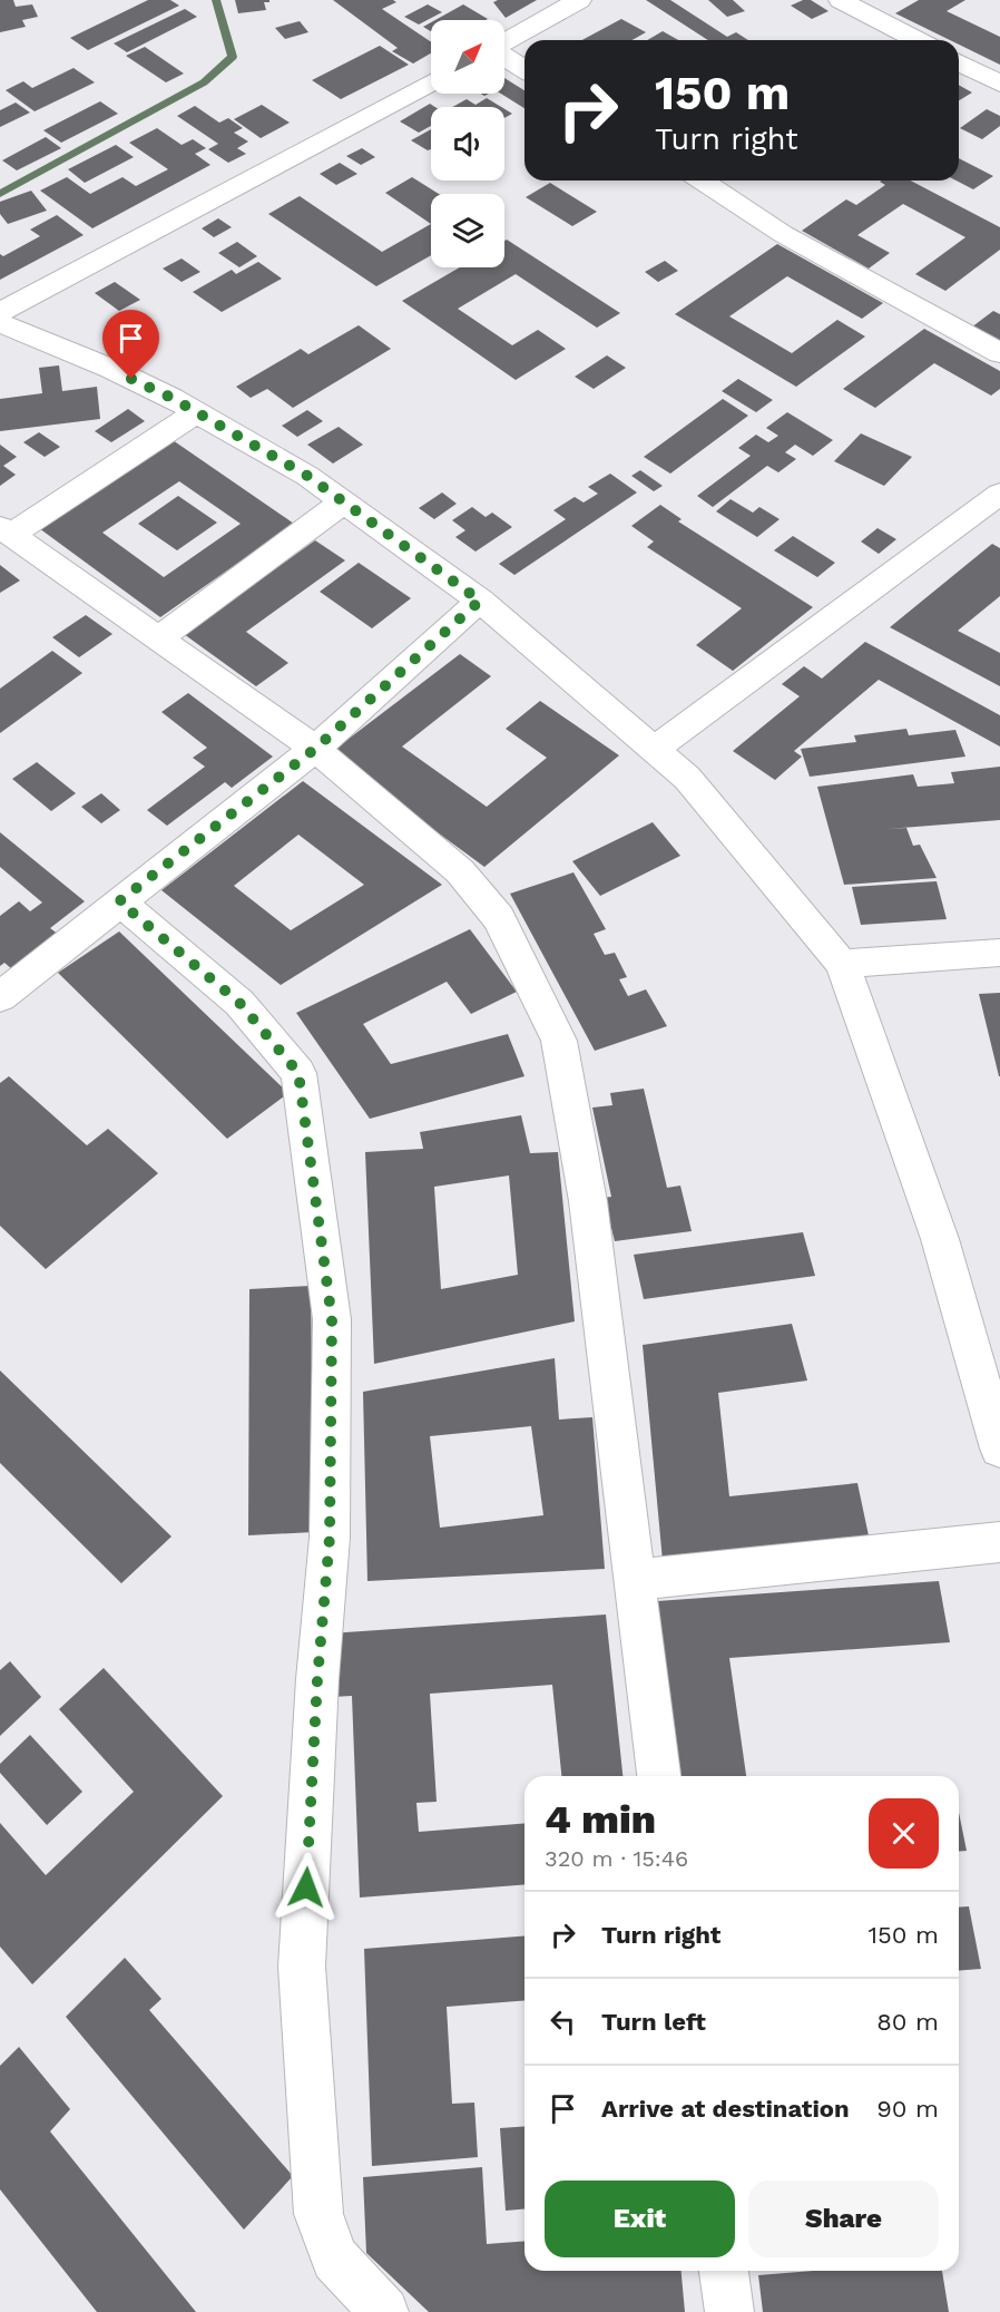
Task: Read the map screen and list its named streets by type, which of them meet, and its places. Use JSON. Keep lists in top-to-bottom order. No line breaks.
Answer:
{"north":"top right","page":{"turn":["150 m","Turn right"],"heading":["4 min","320 m · 15:46"],"list":[{"name":"Turn right","value":"150 m"},{"name":"Turn left","value":"80 m"},{"name":"Arrive at destination","value":"90 m"}],"buttons":["Exit","Share"]}}
